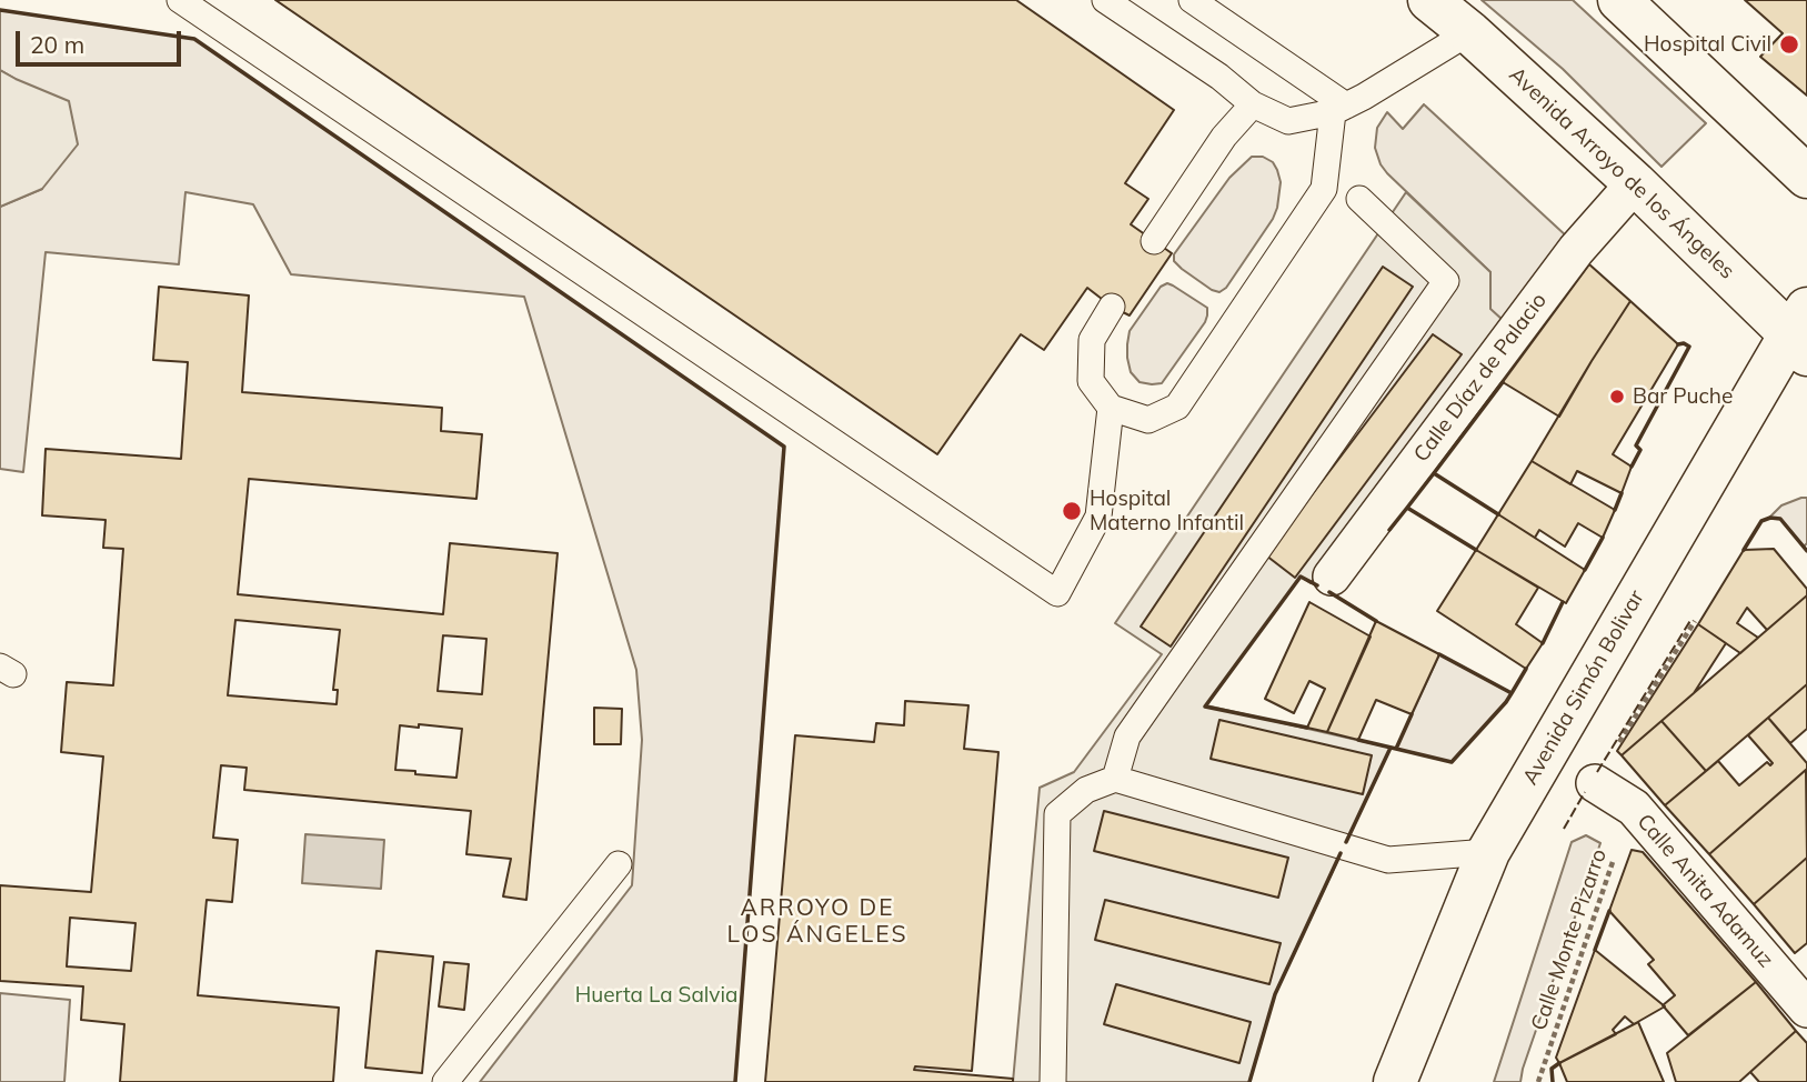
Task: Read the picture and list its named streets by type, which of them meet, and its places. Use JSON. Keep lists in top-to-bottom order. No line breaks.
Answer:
{"streets":{"main road":["Avenida Arroyo de los Ángeles","Avenida Simón Bolivar"],"street":["Calle Díaz de Palacio","Calle Anita Adamuz"],"path":["Calle Monte Pizarro"]},"crossings":[["Avenida Arroyo de los Ángeles","Calle Díaz de Palacio"],["Avenida Arroyo de los Ángeles","Avenida Simón Bolivar"],["Calle Anita Adamuz","Calle Monte Pizarro"]],"districts":["ARROYO DE LOS ÁNGELES"],"parks":["Huerta La Salvia"],"places":["Hospital Civil","Bar Puche","Hospital Materno Infantil"],"scale_bar":"20 m"}
